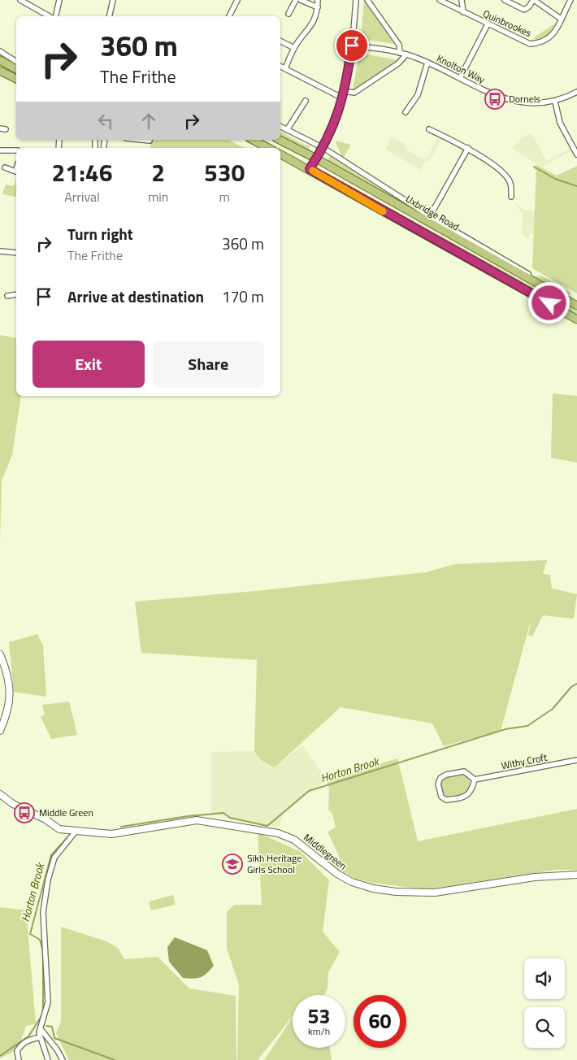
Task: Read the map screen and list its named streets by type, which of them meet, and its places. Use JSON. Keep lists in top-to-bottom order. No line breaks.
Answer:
{"streets":{"main road":["Uxbridge Road"],"street":["Quinbrookes","Knolton Way","Withy Croft","Middlegreen"]},"water":["Horton Brook"],"places":{"bus stop":["Dornels","Middle Green"],"school or university":["Sikh Heritage Girls School"]},"page":{"turn":["360 m","The Frithe"],"eta":["21:46","Arrival","2","min","530","m"],"list":[{"name":"Turn right","note":"The Frithe","value":"360 m"},{"name":"Arrive at destination","value":"170 m"}],"buttons":["Exit","Share"],"speed":"53 km/h","limit":"60"}}
